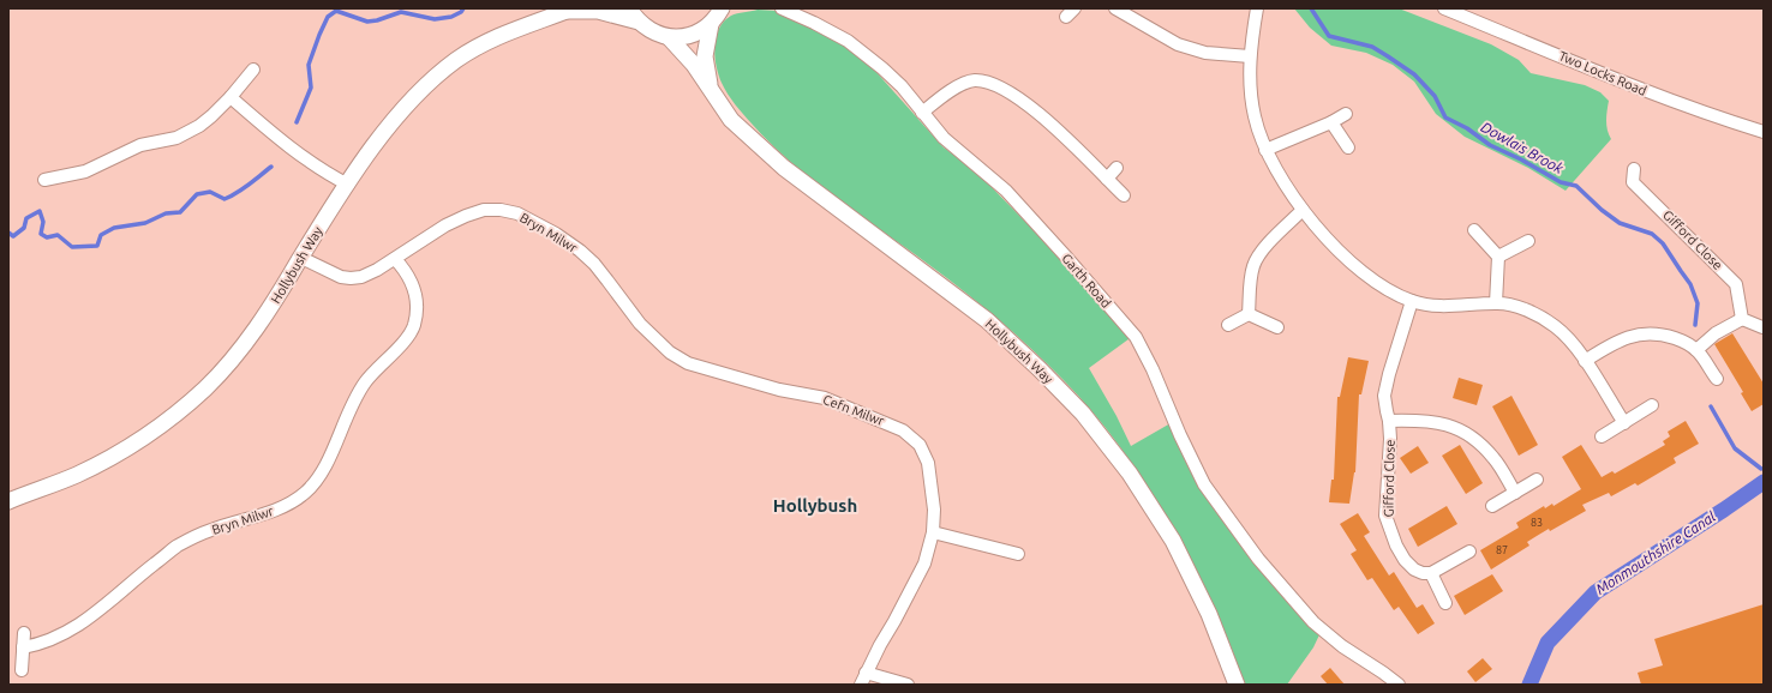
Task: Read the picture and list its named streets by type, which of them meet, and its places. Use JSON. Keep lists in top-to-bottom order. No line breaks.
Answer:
{"streets":{"street":["Two Locks Road","Bryn Milwr","Gifford Close","Hollybush Way","Garth Road","Cefn Milwr"]},"crossings":[["Bryn Milwr","Hollybush Way"],["Bryn Milwr","Cefn Milwr"]],"districts":["Hollybush"],"water":["Dowlais Brook","Monmouthshire Canal"],"house_numbers":["83","87"]}
